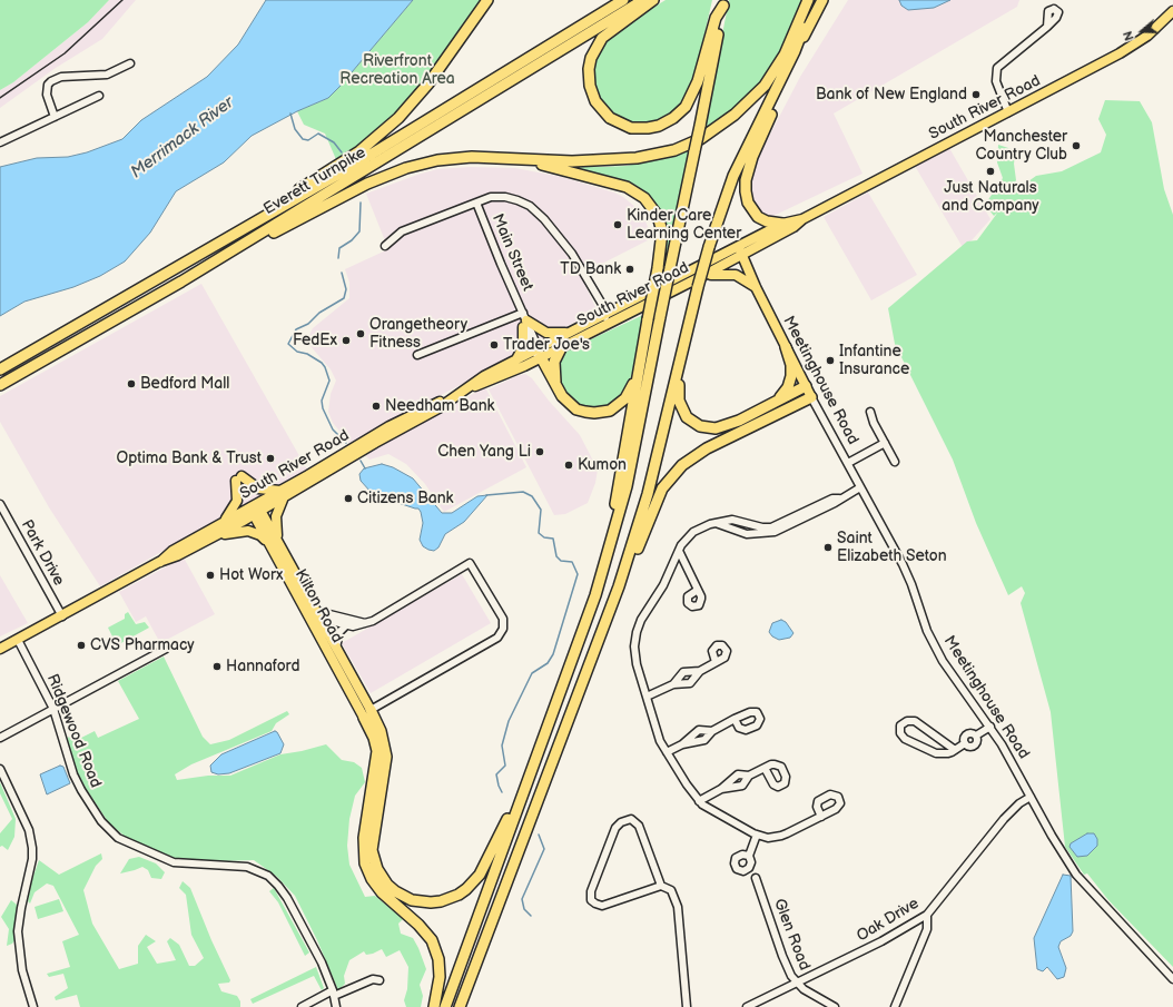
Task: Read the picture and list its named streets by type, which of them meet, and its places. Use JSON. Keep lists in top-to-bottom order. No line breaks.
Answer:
{"streets":{"highway":["Everett Turnpike"],"main road":["South River Road","Meetinghouse Road","Kilton Road"],"street":["Main Street","Park Drive","Ridgewood Road","Oak Drive","Glen Road"]},"crossings":[["South River Road","Main Street"],["South River Road","Meetinghouse Road"],["South River Road","Park Drive"],["South River Road","Kilton Road"],["South River Road","Ridgewood Road"],["Meetinghouse Road","Oak Drive"],["Oak Drive","Glen Road"]],"water":["Merrimack River"],"parks":["Riverfront Recreation Area"],"places":["Bank of New England","Manchester Country Club","Just Naturals and Company","Kinder Care Learning Center","TD Bank","Orangetheory Fitness","FedEx","Trader Joe's","Infantine Insurance","Bedford Mall","Needham Bank","Chen Yang Li","Optima Bank & Trust","Kumon","Citizens Bank","Saint Elizabeth Seton","Hot Worx","CVS Pharmacy","Hannaford"],"north":"left"}
